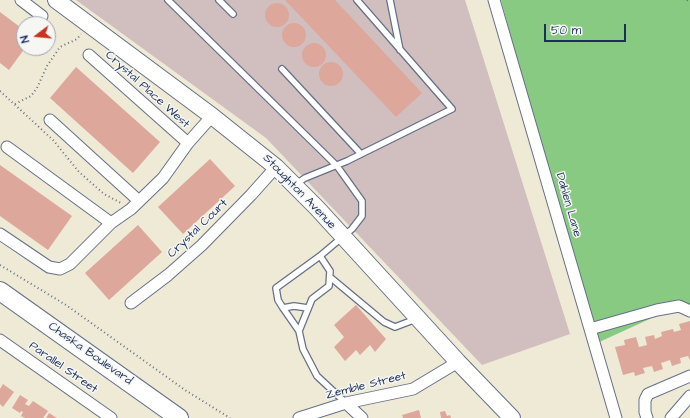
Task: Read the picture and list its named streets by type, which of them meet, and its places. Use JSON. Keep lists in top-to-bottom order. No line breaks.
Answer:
{"streets":{"main road":["Chaska Boulevard"],"street":["Crystal Place West","Stoughton Avenue","Dahlen Lane","Crystal Court","Parallel Street","Zemble Street"]},"crossings":[["Crystal Place West","Stoughton Avenue"],["Stoughton Avenue","Crystal Court"],["Stoughton Avenue","Zemble Street"]],"scale_bar":"50 m","north":"left"}
